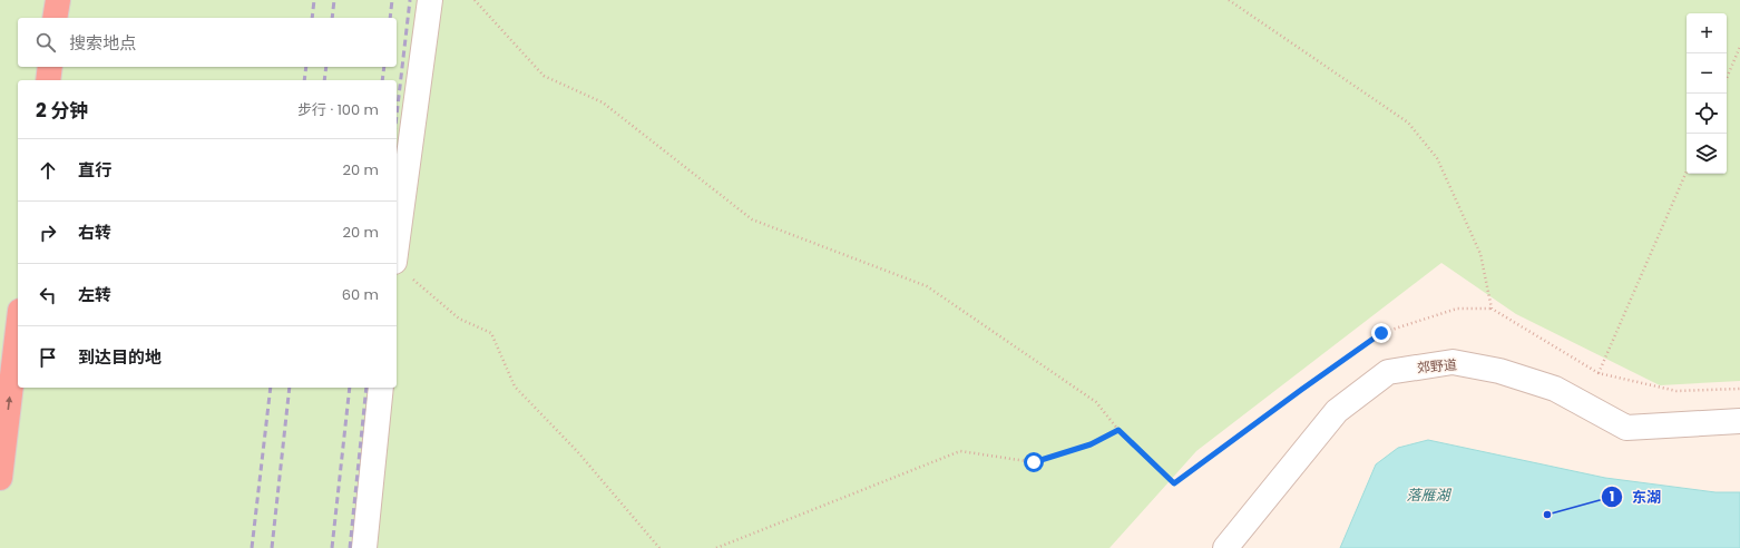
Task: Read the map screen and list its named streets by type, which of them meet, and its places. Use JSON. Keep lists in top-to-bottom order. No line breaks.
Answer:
{"streets":{"street":["郊野道"]},"water":["落雁湖"],"places":["东湖"],"page":{"map_buttons":["+","−"],"search":"搜索地点","heading":["2 分钟","步行 · 100 m"],"list":[["直行","20 m"],["右转","20 m"],["左转","60 m"],"到达目的地"]}}
